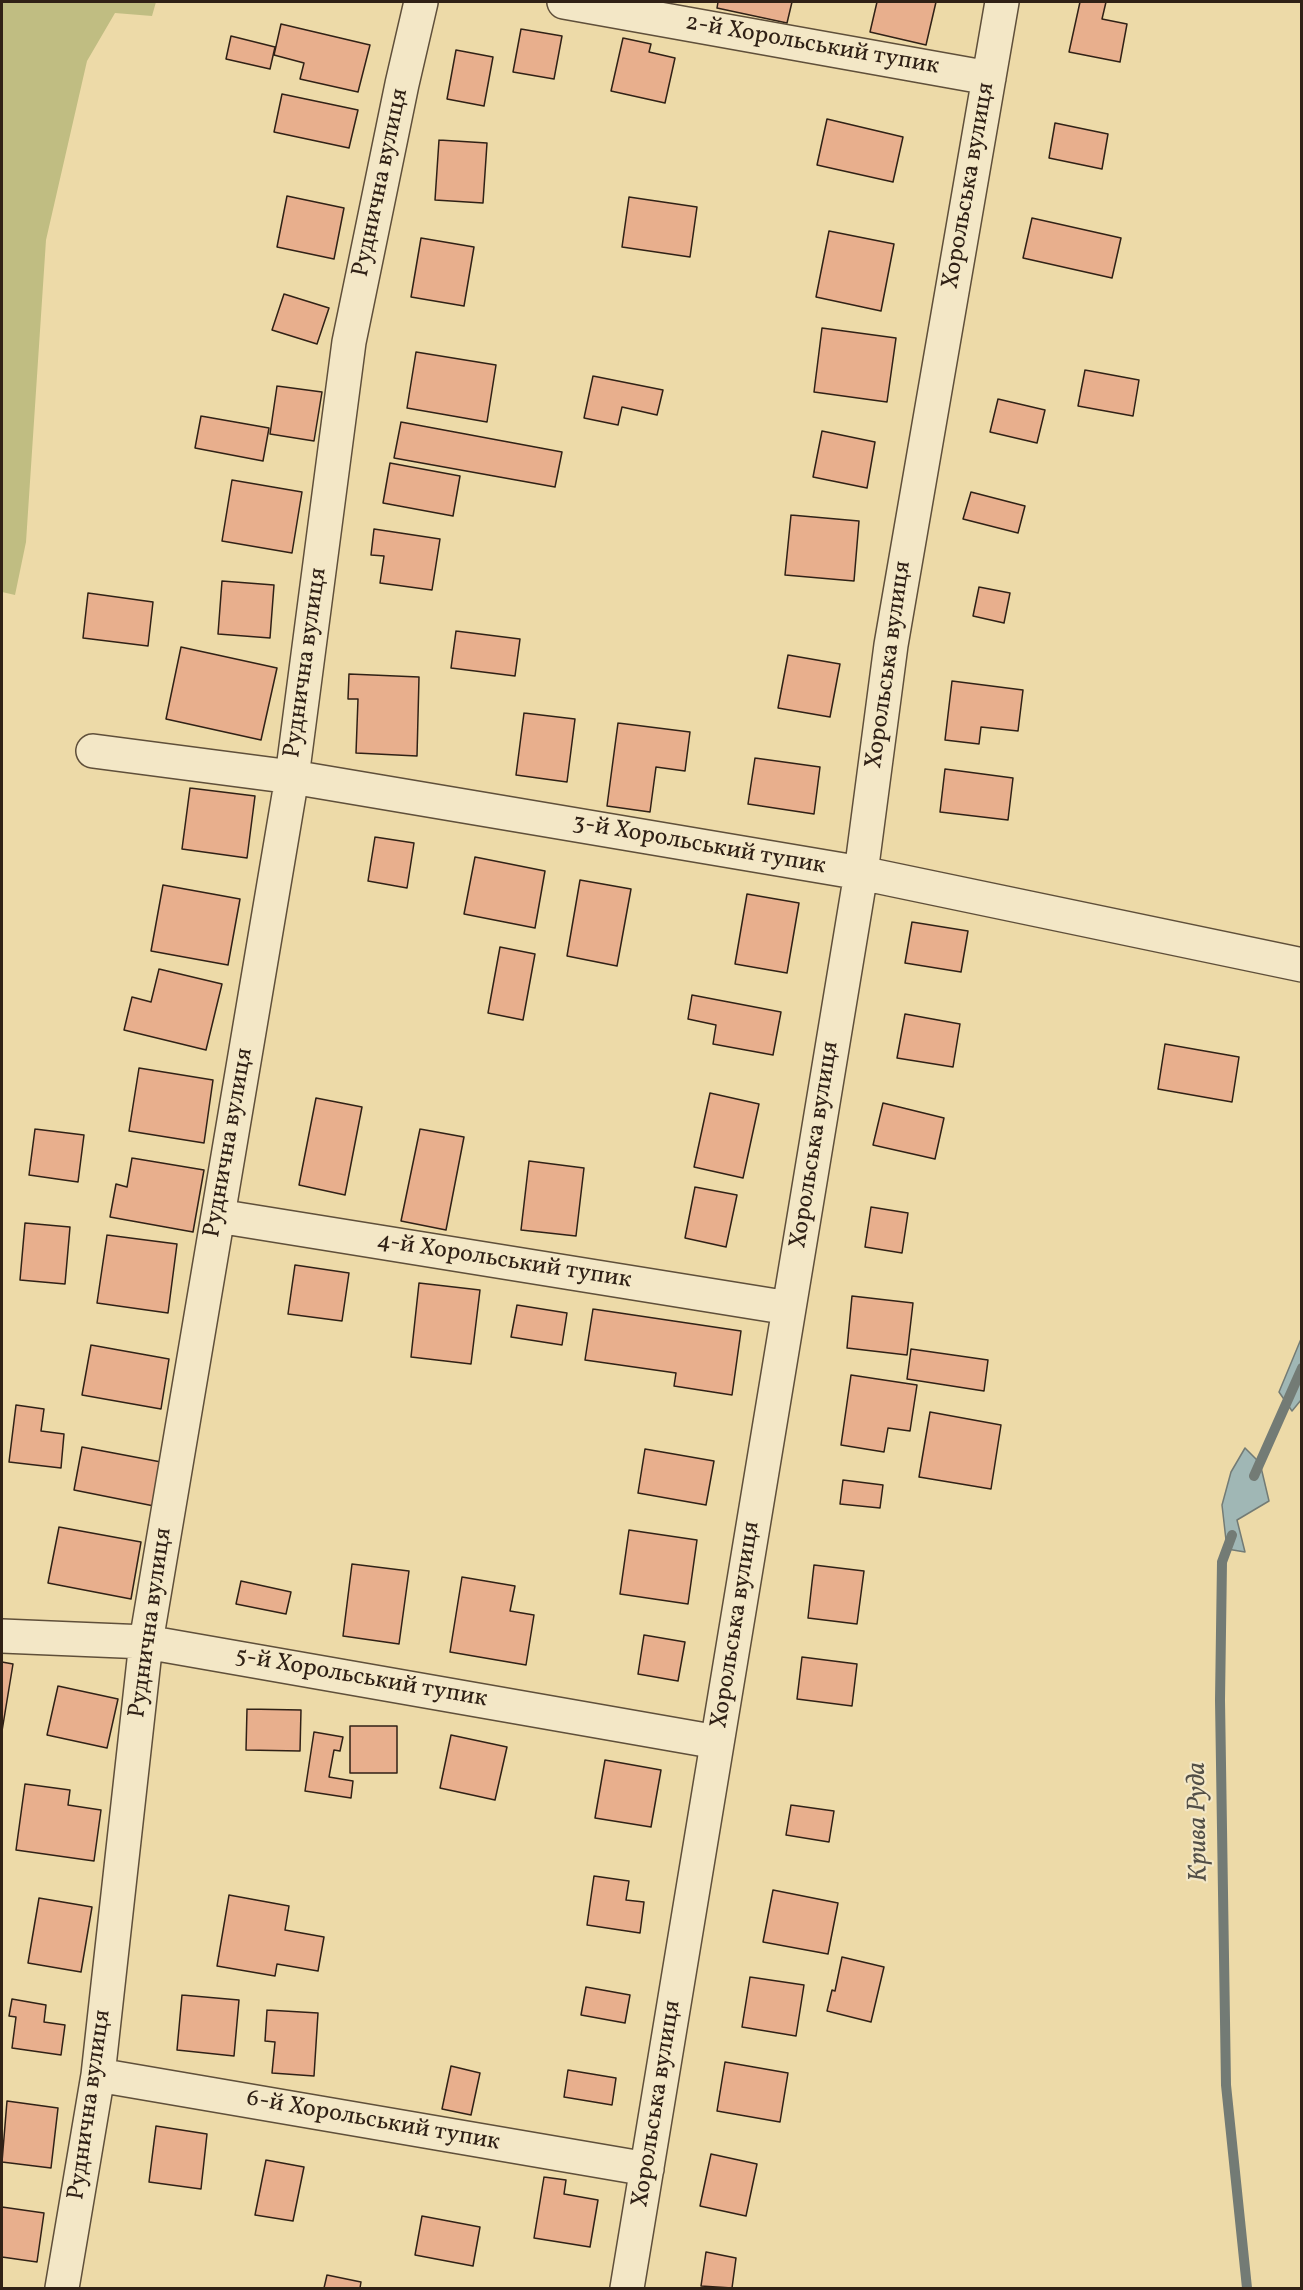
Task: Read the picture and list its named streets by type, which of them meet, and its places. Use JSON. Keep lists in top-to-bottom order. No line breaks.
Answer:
{"streets":{"street":["2-й Хорольський тупик","Руднична вулиця","Хорольська вулиця","3-й Хорольський тупик","4-й Хорольський тупик","5-й Хорольський тупик","6-й Хорольський тупик"]},"crossings":[["2-й Хорольський тупик","Хорольська вулиця"],["Руднична вулиця","3-й Хорольський тупик"],["Руднична вулиця","4-й Хорольський тупик"],["Руднична вулиця","5-й Хорольський тупик"],["Руднична вулиця","6-й Хорольський тупик"],["Хорольська вулиця","3-й Хорольський тупик"],["Хорольська вулиця","4-й Хорольський тупик"],["Хорольська вулиця","5-й Хорольський тупик"],["Хорольська вулиця","6-й Хорольський тупик"]],"water":["Крива Руда"]}
